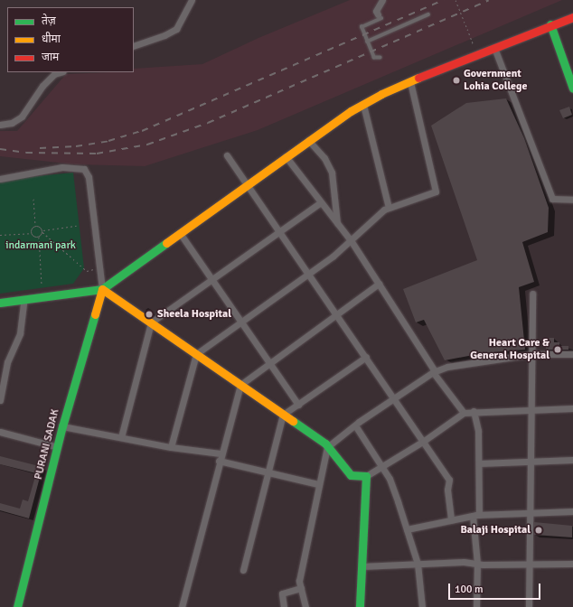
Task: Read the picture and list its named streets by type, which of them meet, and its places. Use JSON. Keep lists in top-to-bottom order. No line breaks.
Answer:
{"streets":{"main road":["PURANI SADAK"]},"parks":["indarmani park"],"places":["Government Lohia College","Sheela Hospital","Heart Care & General Hospital","Balaji Hospital"],"legend":["तेज़","धीमा","जाम"],"scale_bar":"100 m"}
